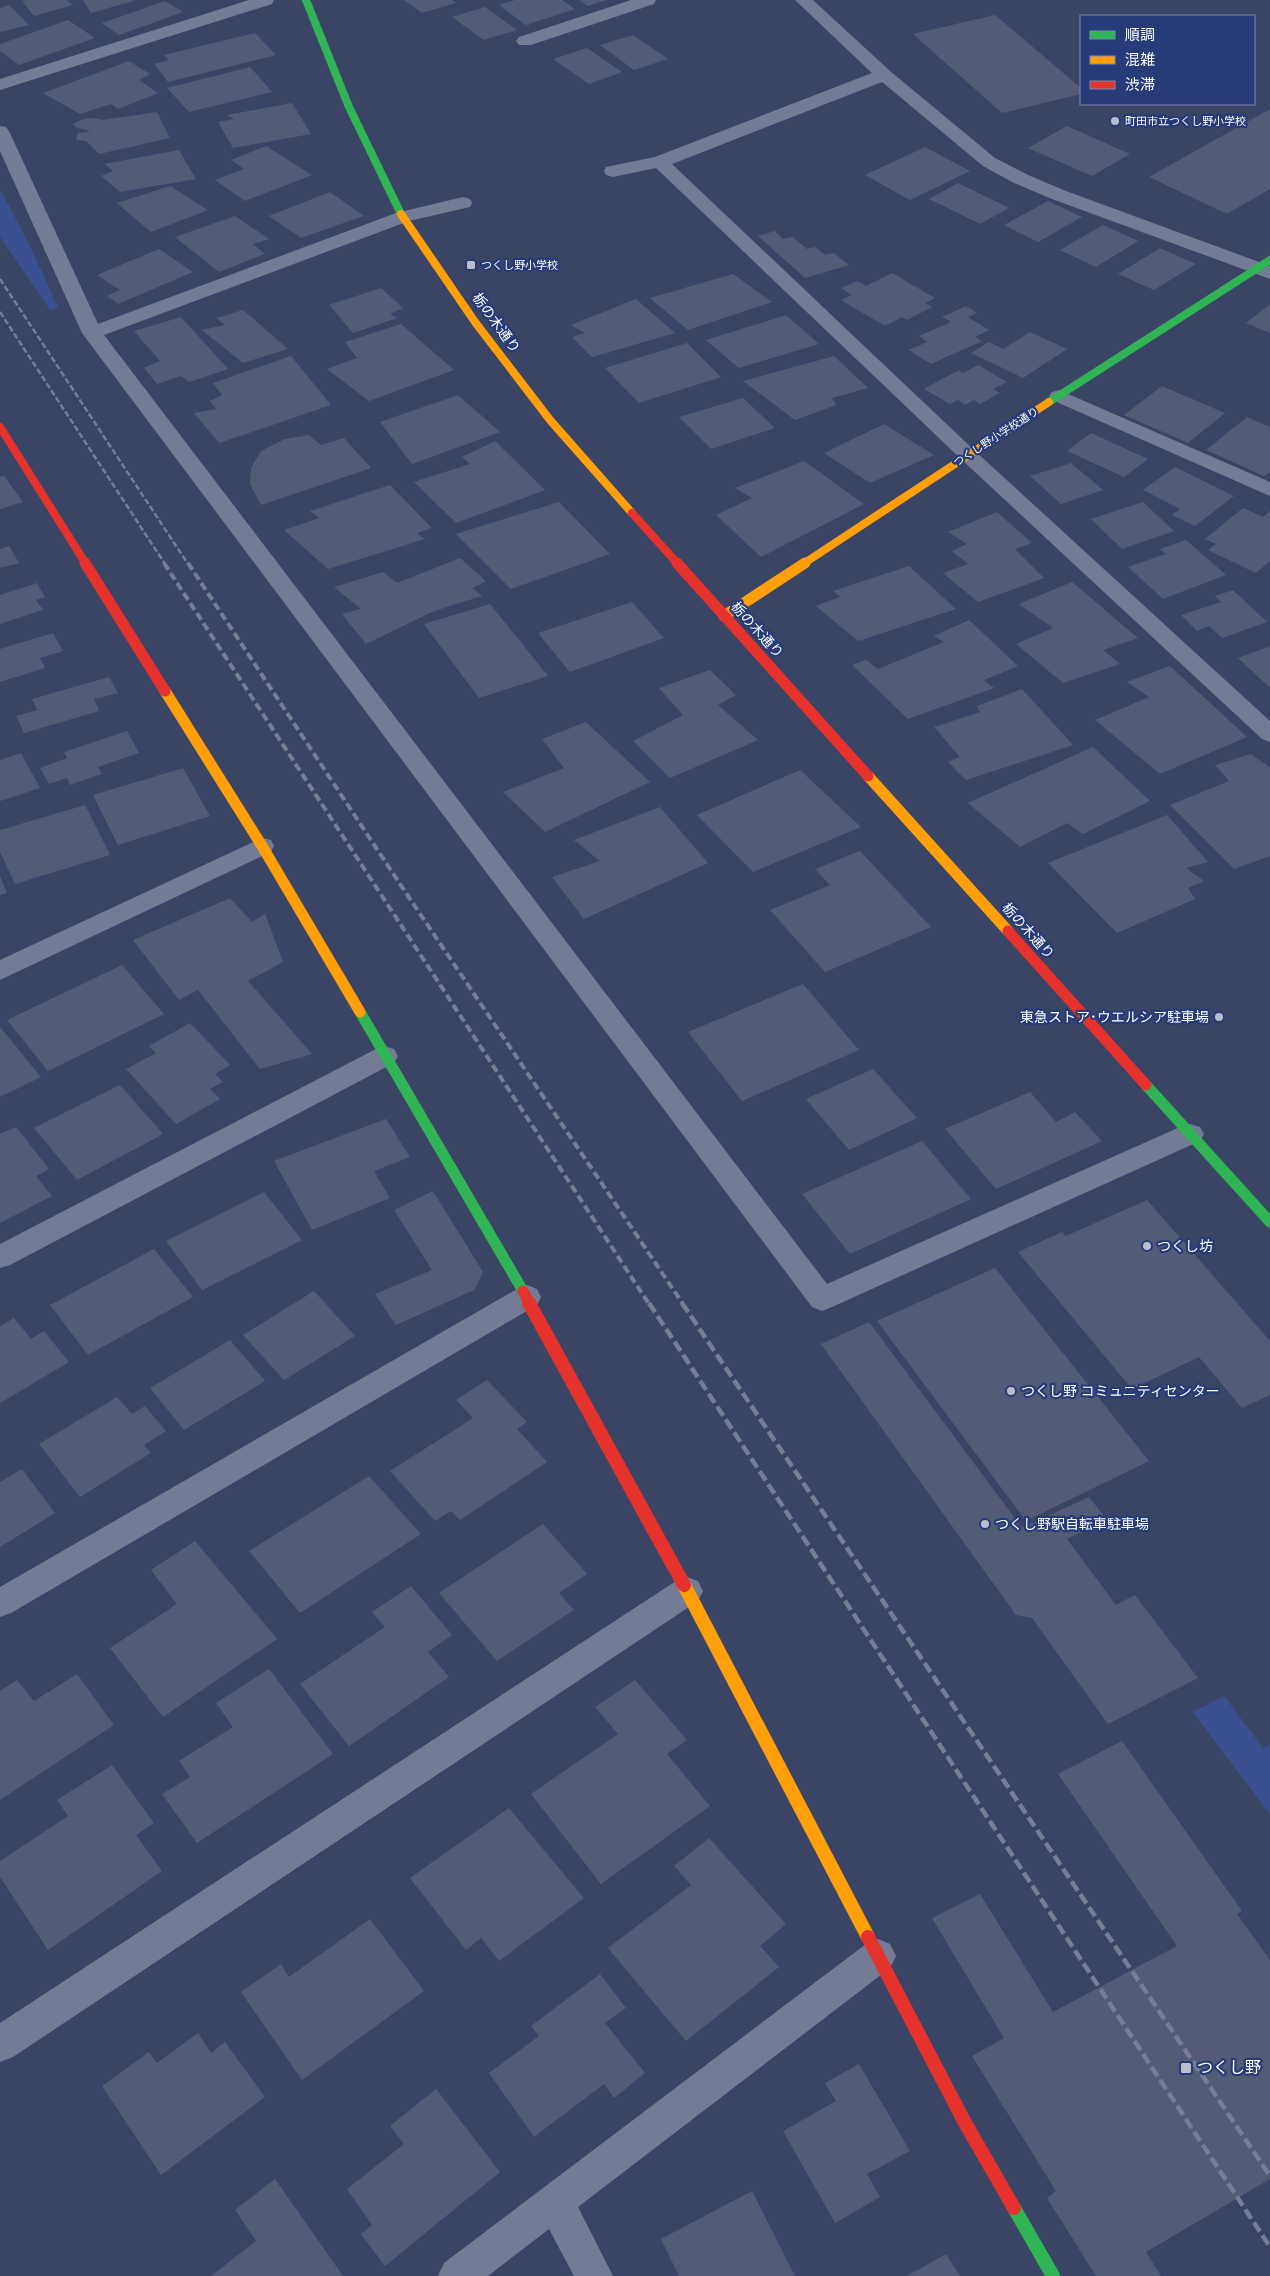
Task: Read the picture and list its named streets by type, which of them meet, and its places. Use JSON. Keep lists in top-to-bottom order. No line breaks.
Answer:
{"streets":{"street":["栃の木通り","つくし野小学校通り"]},"crossings":[["栃の木通り","つくし野小学校通り"]],"places":{"other":["町田市立つくし野小学校","東急ストア･ウエルシア駐車場","つくし坊","つくし野 コミュニティセンター","つくし野駅自転車駐車場"],"transit":["つくし野小学校","つくし野"]},"legend":["順調","混雑","渋滞"]}
